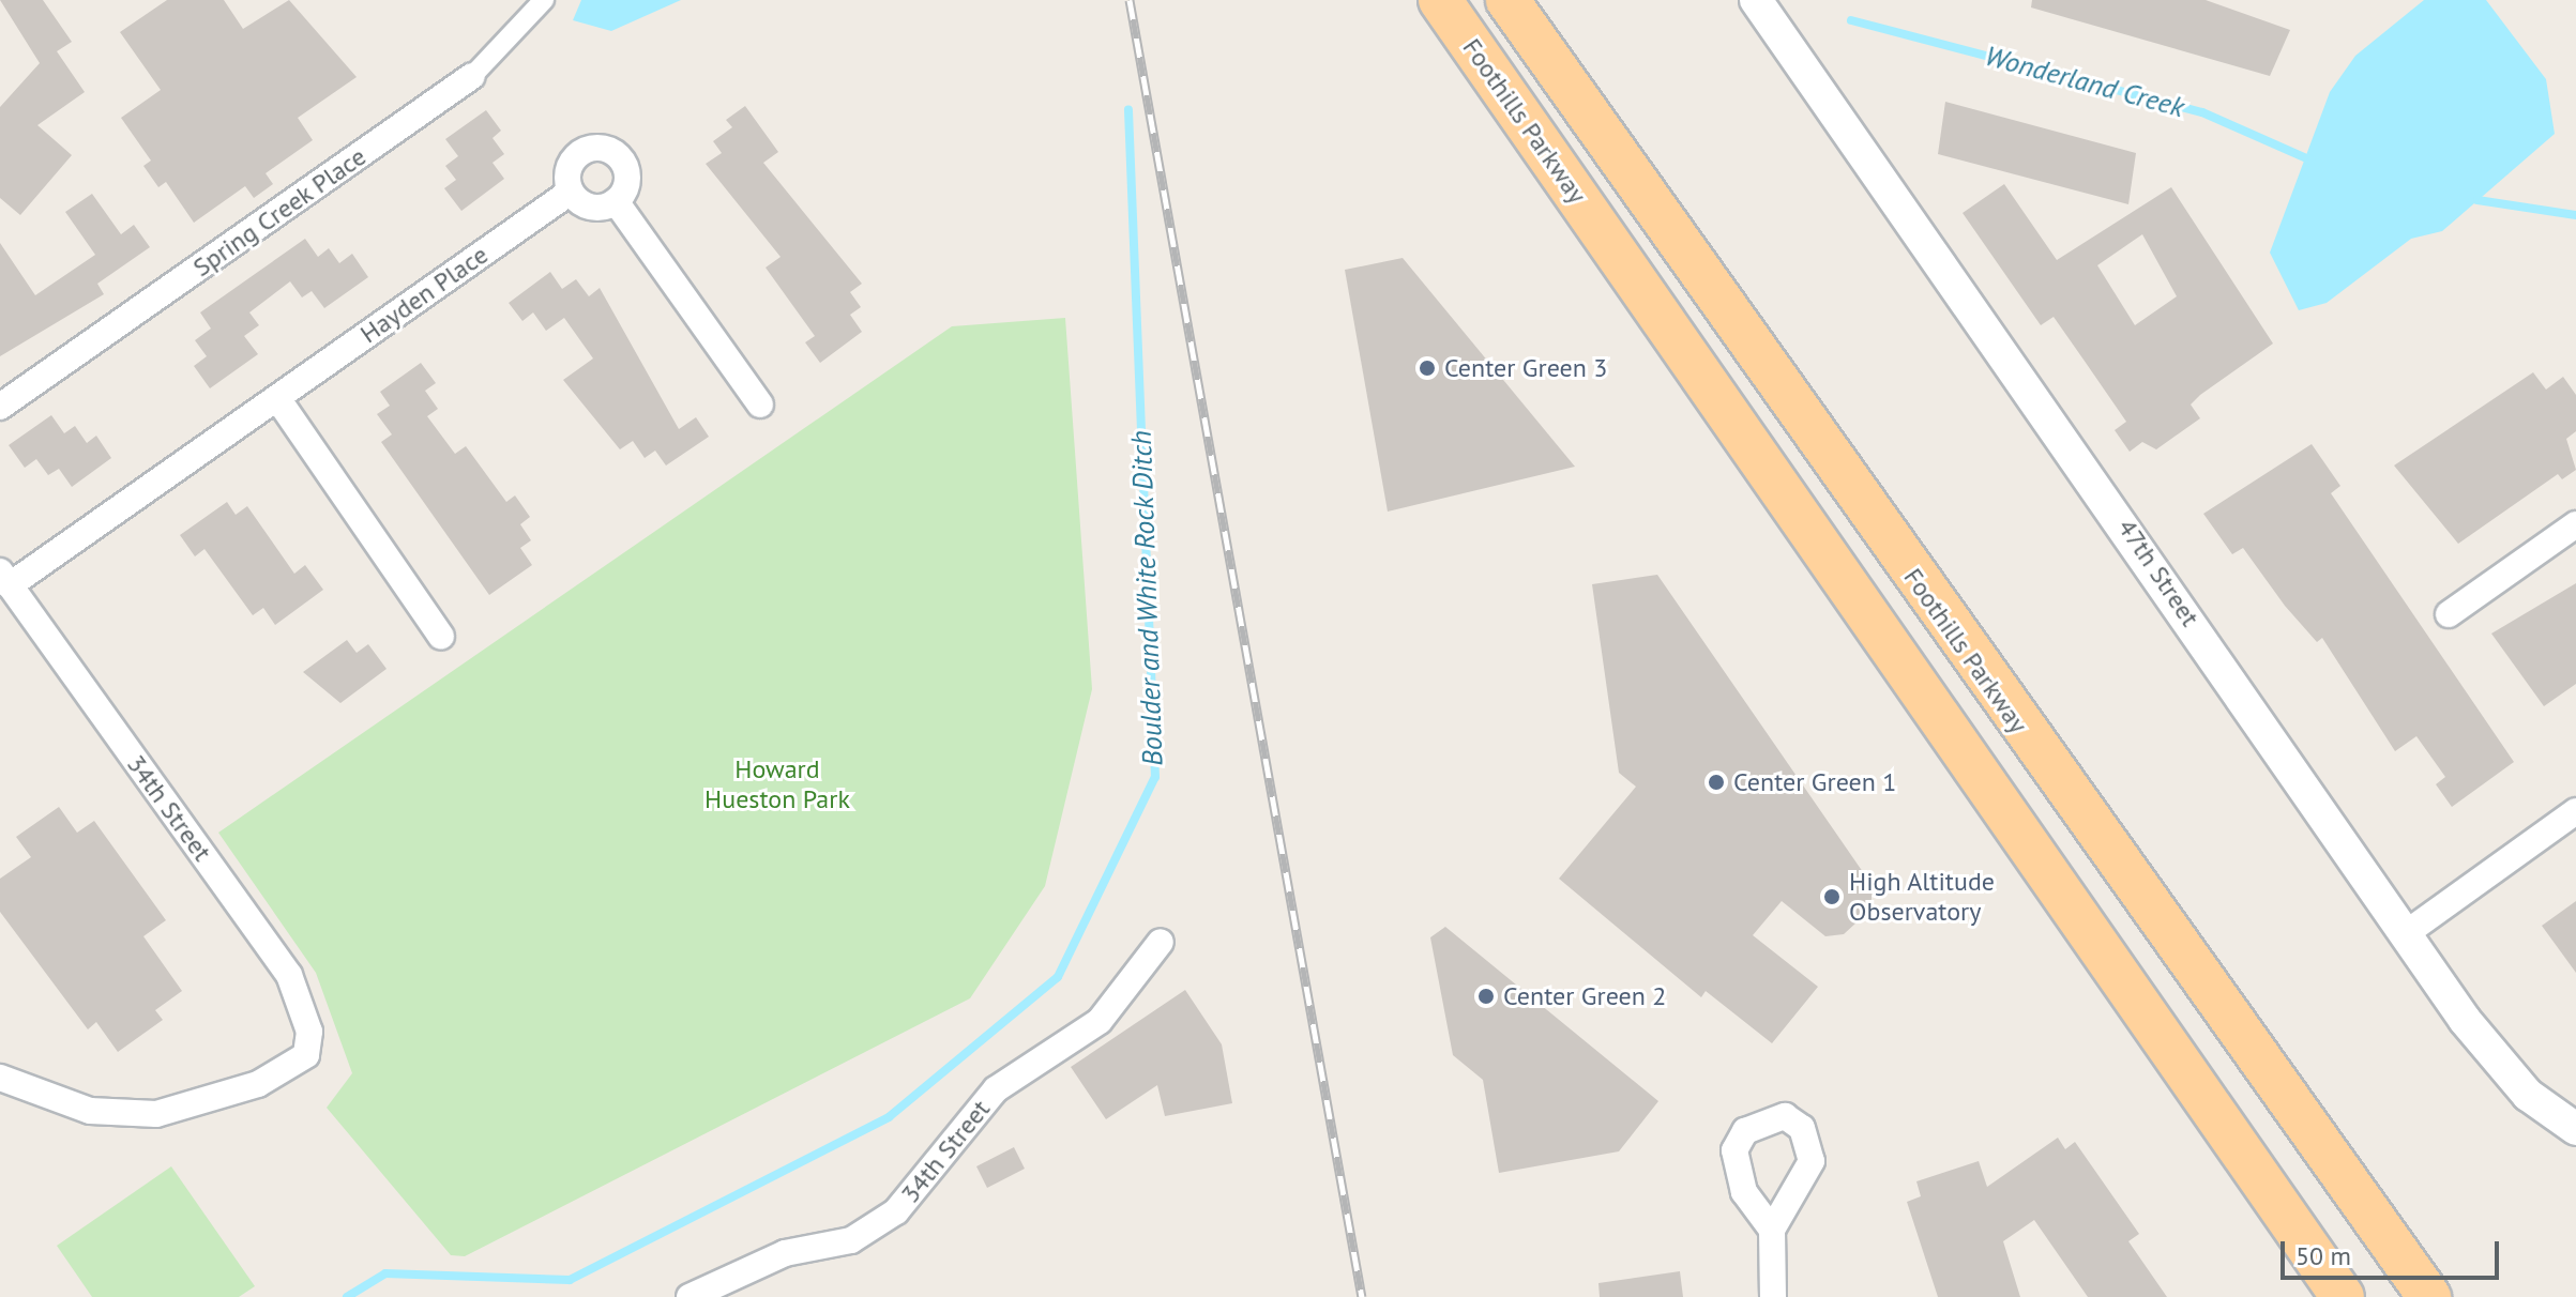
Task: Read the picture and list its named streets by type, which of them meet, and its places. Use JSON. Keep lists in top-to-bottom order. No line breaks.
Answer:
{"streets":{"highway":["Foothills Parkway"],"street":["Spring Creek Place","Hayden Place","47th Street","34th Street"]},"crossings":[["Hayden Place","34th Street"]],"water":["Wonderland Creek","Boulder and White Rock Ditch"],"parks":["Howard Hueston Park"],"places":["Center Green 3","Center Green 1","High Altitude Observatory","Center Green 2"],"scale_bar":"50 m"}
